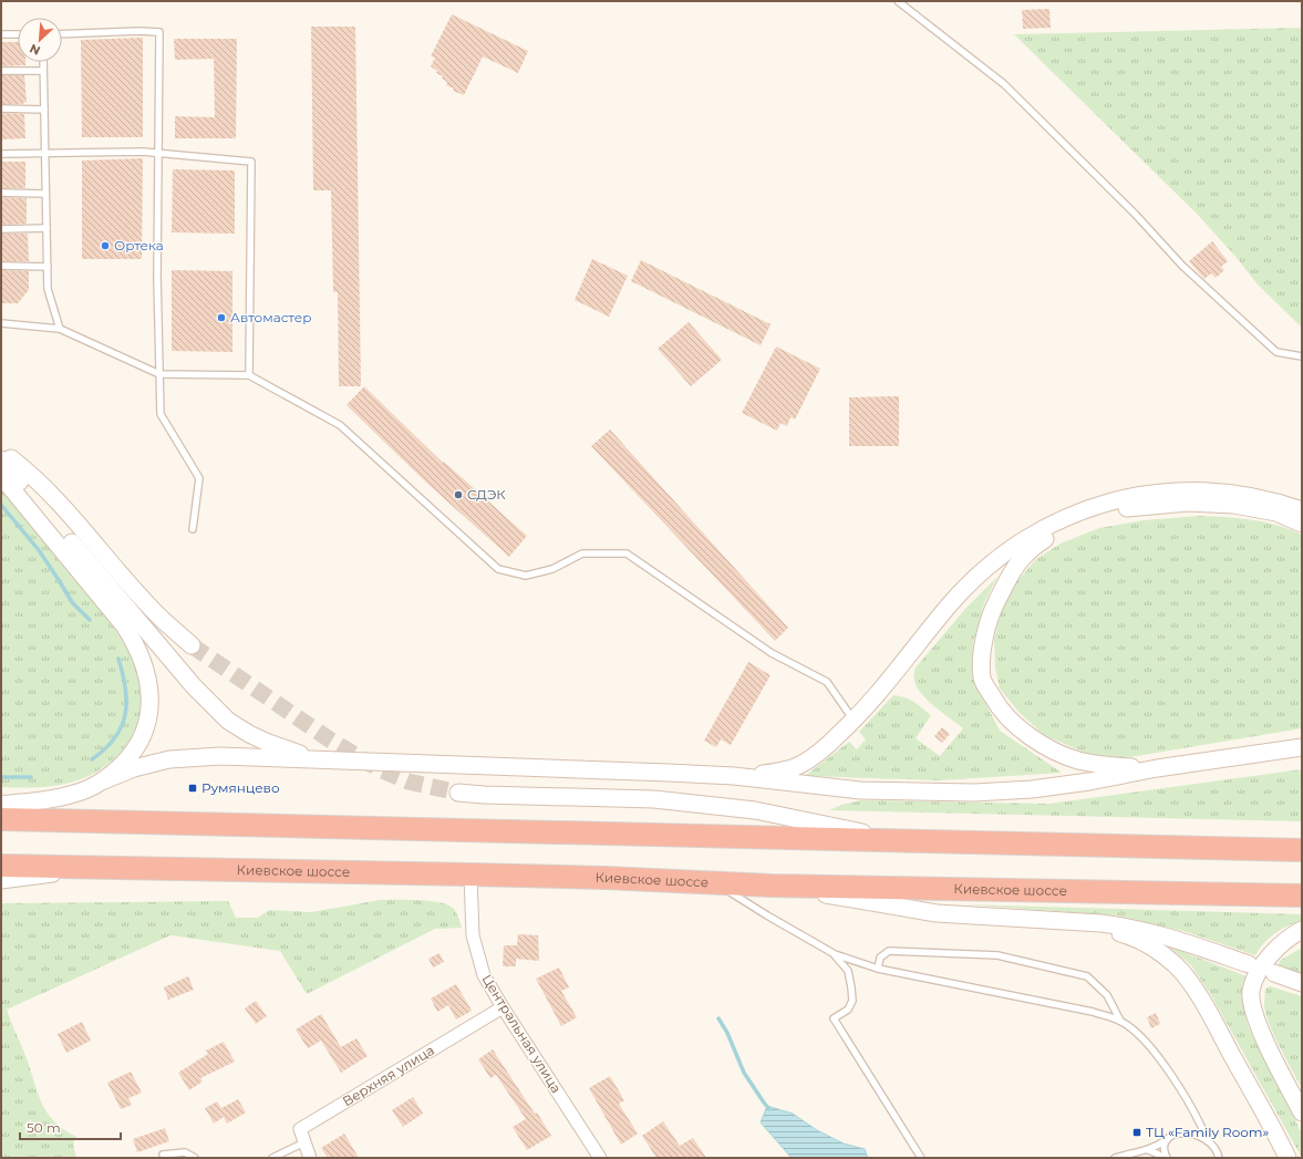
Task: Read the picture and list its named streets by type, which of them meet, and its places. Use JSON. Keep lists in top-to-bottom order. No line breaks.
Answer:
{"streets":{"highway":["Киевское шоссе"],"street":["Центральная улица","Верхняя улица"]},"crossings":[["Киевское шоссе","Центральная улица"],["Центральная улица","Верхняя улица"]],"places":{"other":["Ортека","Автомастер","СДЭК"],"transit":["Румянцево","ТЦ «Family Room»"]},"scale_bar":"50 m","north":"bottom left"}
